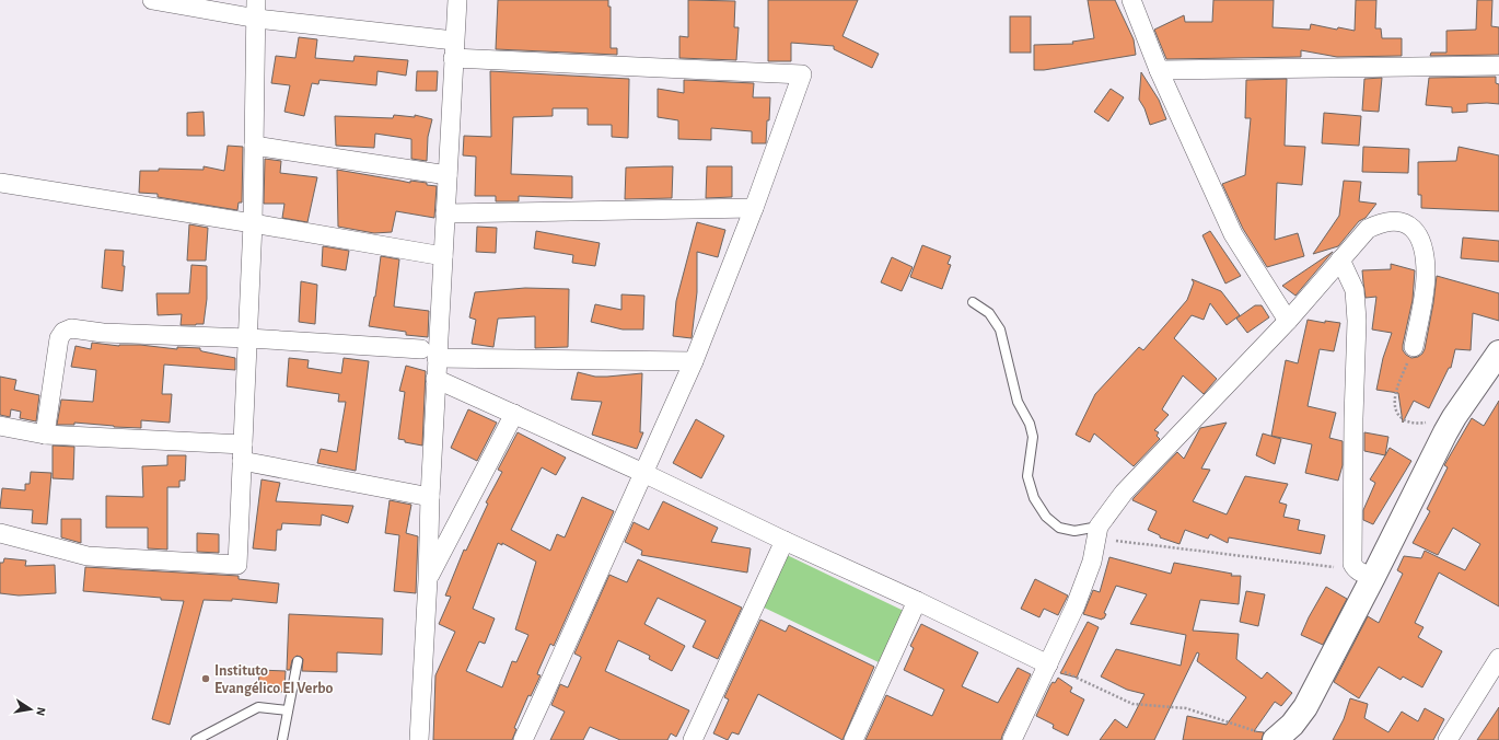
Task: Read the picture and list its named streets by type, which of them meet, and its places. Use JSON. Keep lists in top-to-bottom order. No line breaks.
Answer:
{"places":["Instituto Evangélico El Verbo"],"north":"right"}
